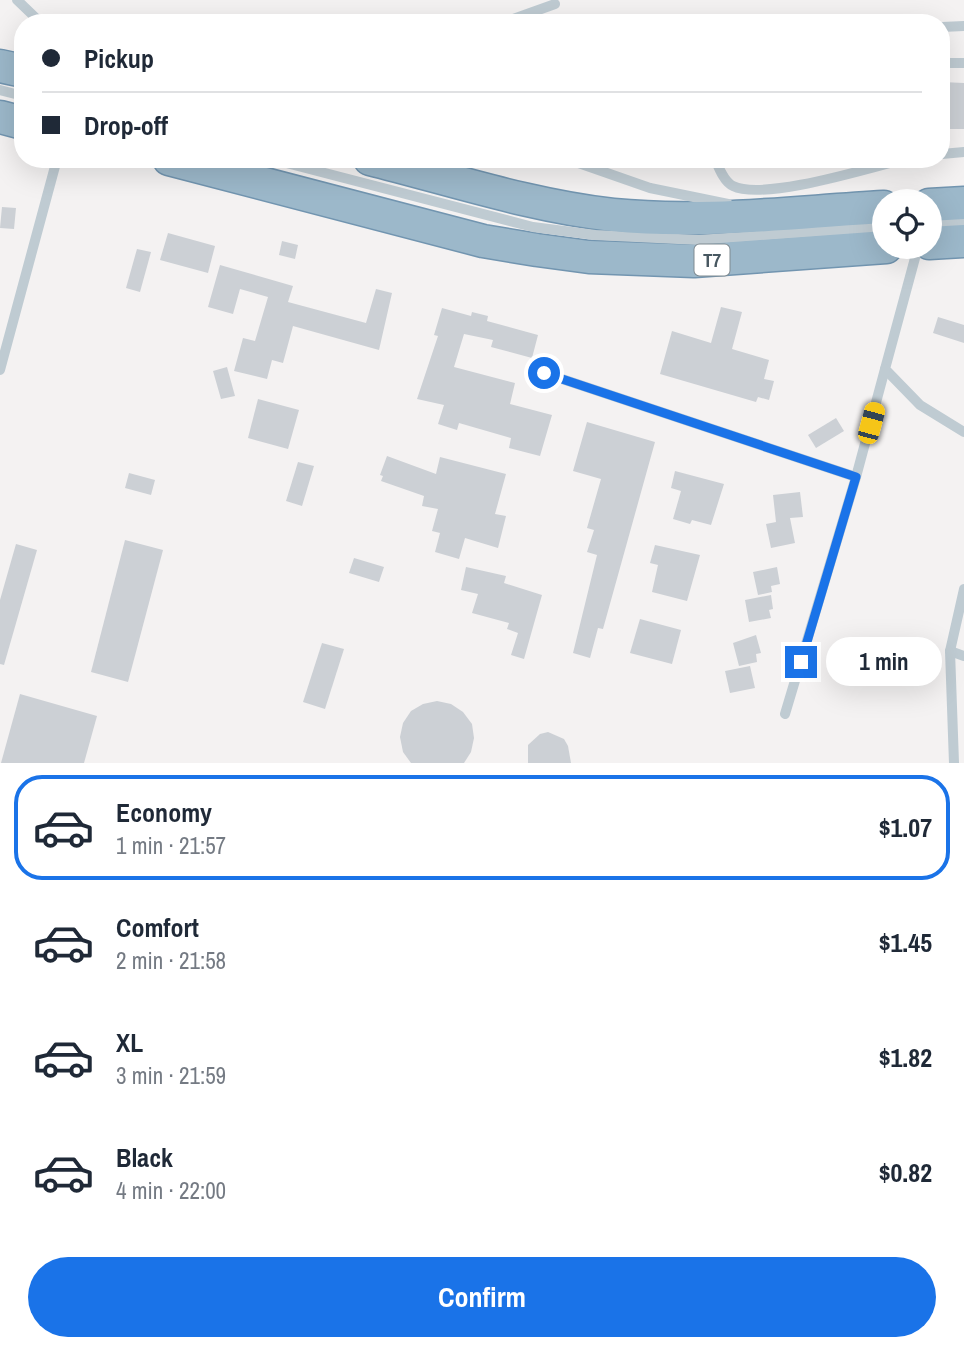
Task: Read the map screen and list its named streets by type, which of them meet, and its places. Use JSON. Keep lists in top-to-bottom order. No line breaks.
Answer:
{"streets":{"highway":["T7"]},"page":{"banner":["Pickup","Drop-off"],"bubble":"1 min","list":[{"name":"Economy","note":"1 min · 21:57","value":"$1.07"},{"name":"Comfort","note":"2 min · 21:58","value":"$1.45"},{"name":"XL","note":"3 min · 21:59","value":"$1.82"},{"name":"Black","note":"4 min · 22:00","value":"$0.82"}],"buttons":"Confirm"}}
